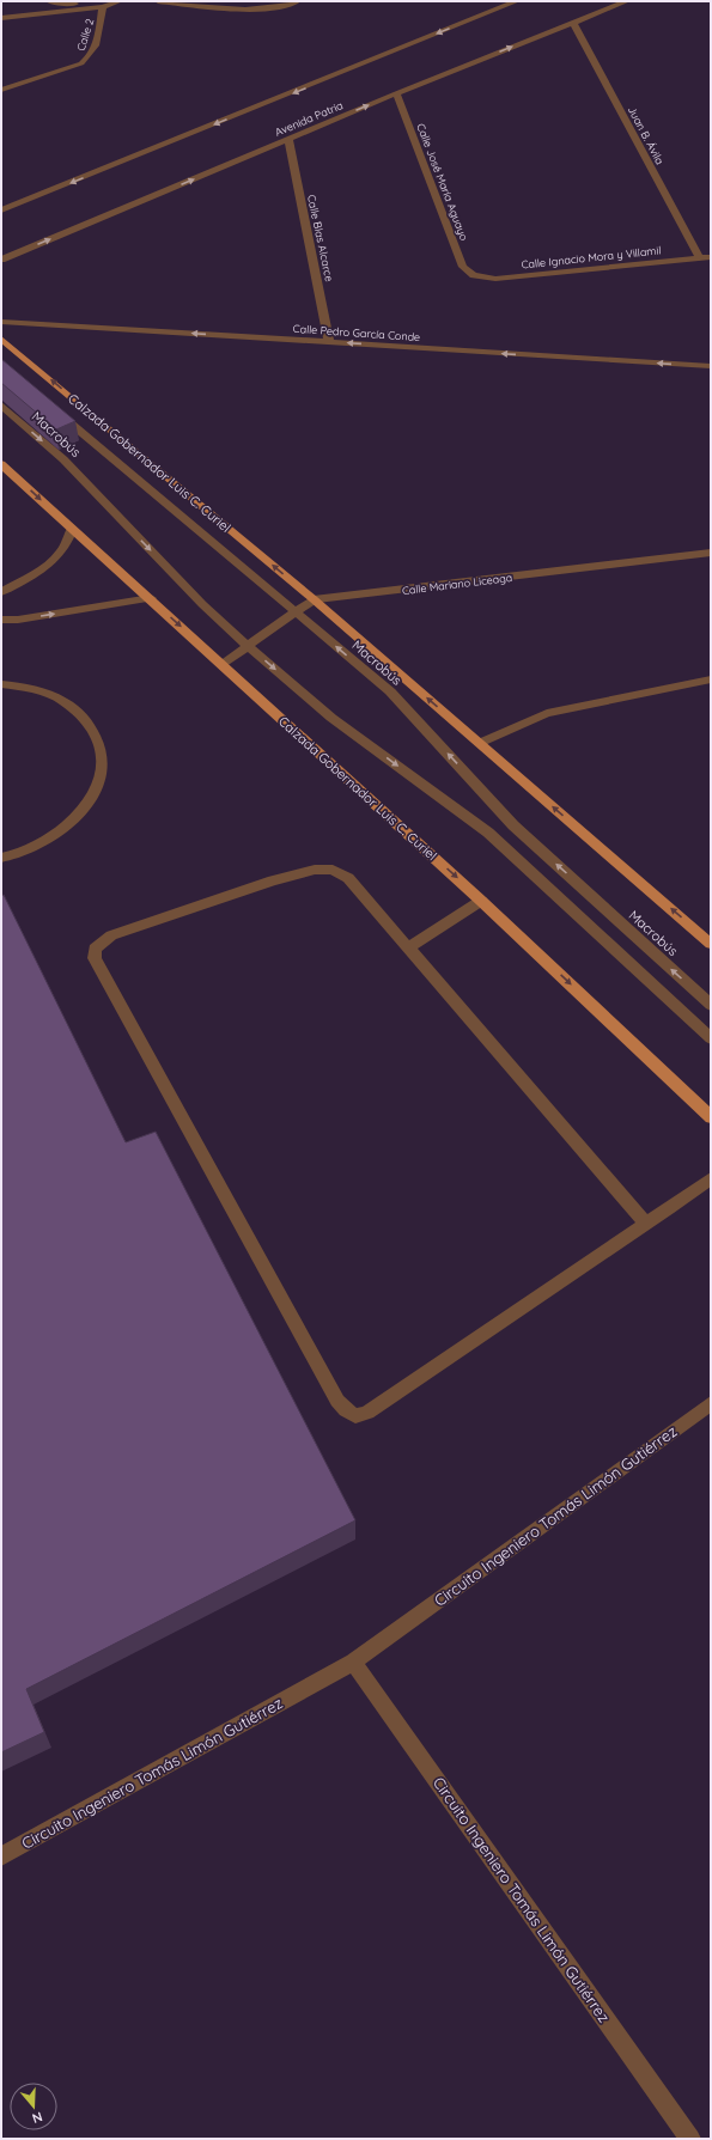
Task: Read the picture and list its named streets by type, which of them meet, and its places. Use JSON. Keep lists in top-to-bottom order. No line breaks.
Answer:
{"streets":{"main road":["Calzada Gobernador Luis C. Curiel"],"street":["Calle 2","Avenida Patria","Juan B. Ávila","Calle José María Aguayo","Calle Blas Alcarce","Calle Ignacio Mora y Villamil","Calle Pedro García Conde","Macrobús","Calle Mariano Liceaga","Circuito Ingeniero Tomás Limón Gutiérrez"]},"crossings":[["Avenida Patria","Juan B. Ávila"],["Avenida Patria","Calle José María Aguayo"],["Avenida Patria","Calle Blas Alcarce"],["Juan B. Ávila","Calle Ignacio Mora y Villamil"],["Calle José María Aguayo","Calle Ignacio Mora y Villamil"],["Calle Blas Alcarce","Calle Pedro García Conde"],["Calzada Gobernador Luis C. Curiel","Calle Mariano Liceaga"]],"one_way":["Calle Pedro García Conde"],"north":"bottom"}
